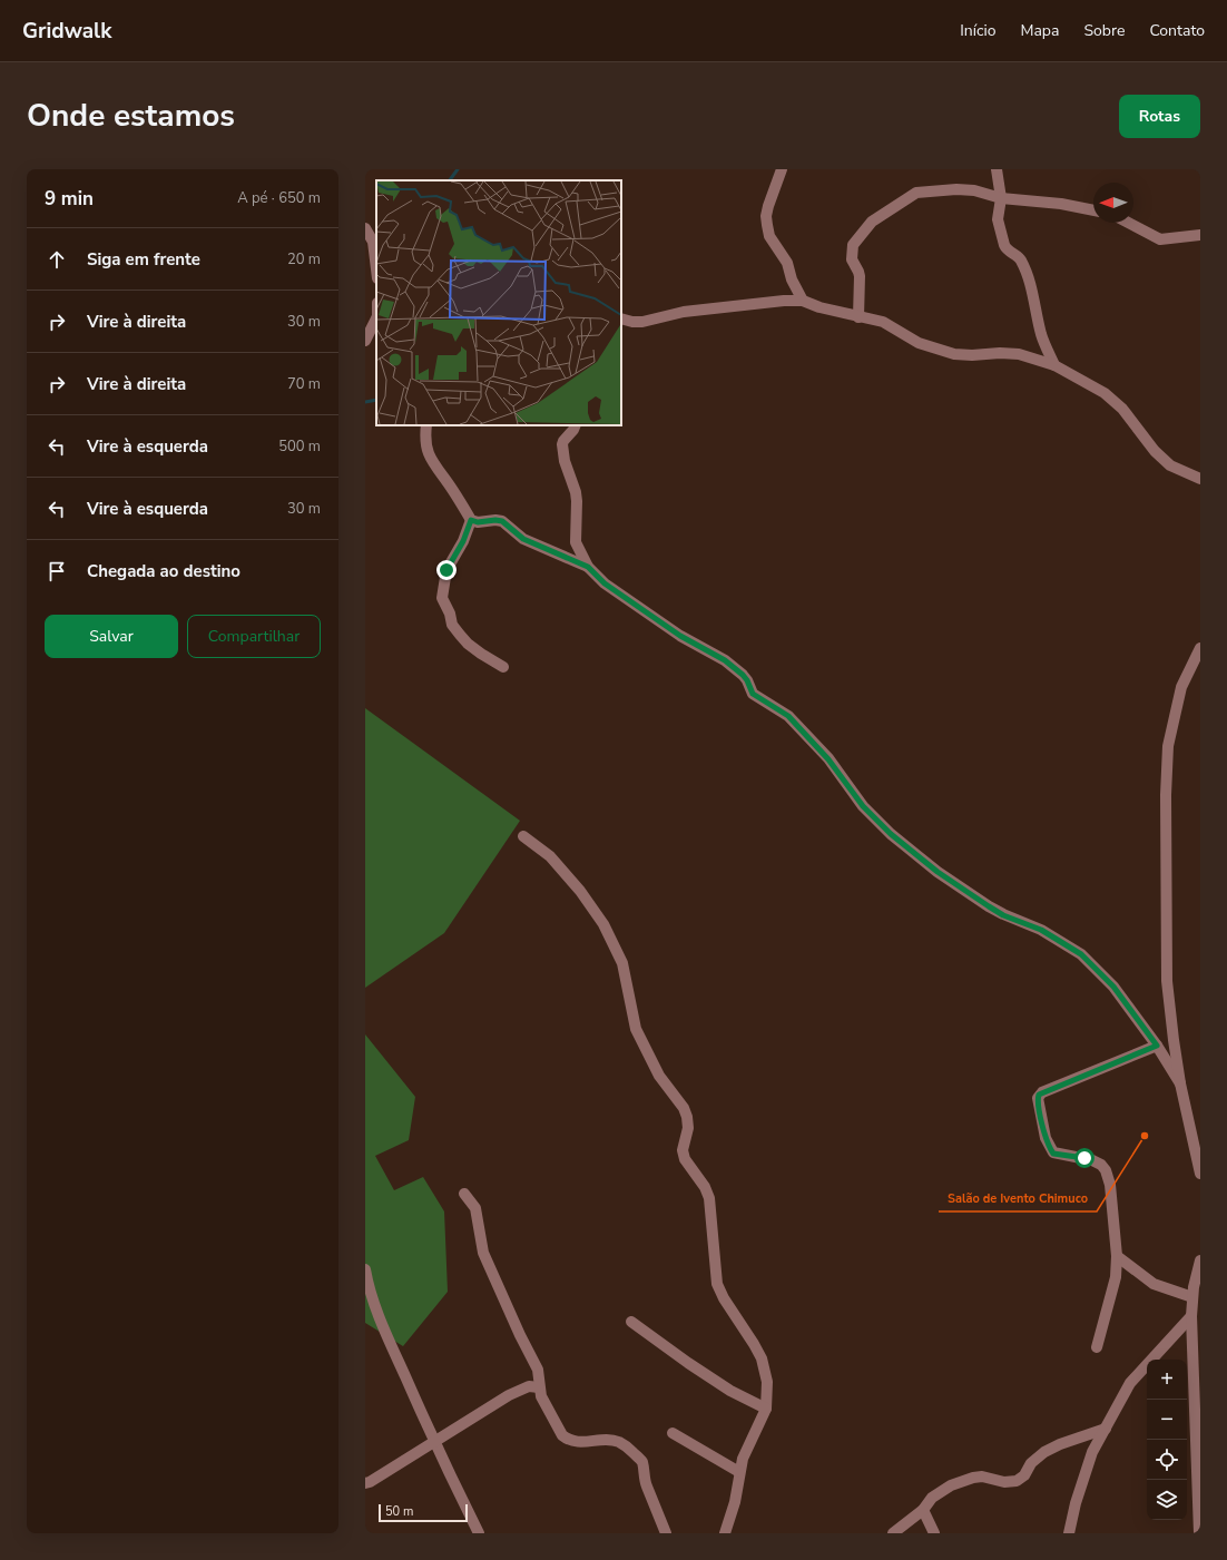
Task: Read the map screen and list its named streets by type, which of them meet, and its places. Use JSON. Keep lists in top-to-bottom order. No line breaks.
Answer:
{"places":["Salão de Ivento Chimuco"],"scale_bar":"50 m","north":"left","page":{"header":"Gridwalk","nav":["Início","Mapa","Sobre","Contato"],"title":"Onde estamos","buttons":["Rotas",["Salvar","Compartilhar"]],"heading":["9 min","A pé · 650 m"],"list":[["Siga em frente","20 m"],["Vire à direita","30 m"],["Vire à direita","70 m"],["Vire à esquerda","500 m"],["Vire à esquerda","30 m"],"Chegada ao destino"],"map_buttons":["+","−"],"scale":"50 m"}}
